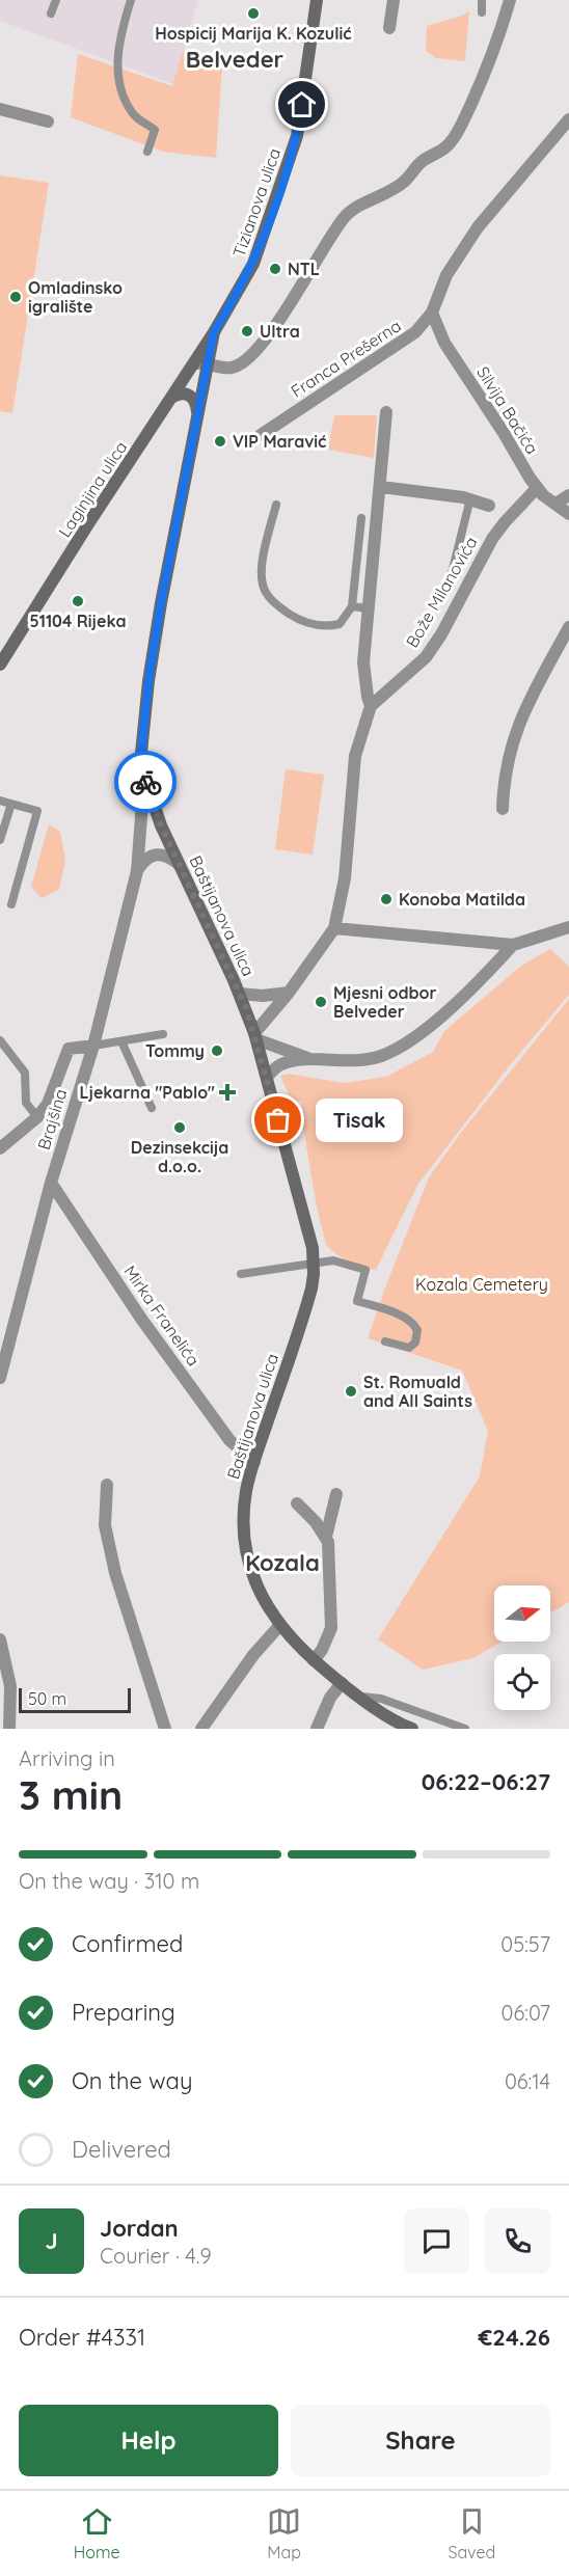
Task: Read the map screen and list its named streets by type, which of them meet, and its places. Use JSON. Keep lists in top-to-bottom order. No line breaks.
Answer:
{"streets":{"main road":["Tizianova ulica","Laginjina ulica","Baštijanova ulica"],"street":["Franca Prešerna","Silvija Bačića","Bože Milanovića","Brajšina","Mirka Franelića"]},"crossings":[["Tizianova ulica","Laginjina ulica"],["Tizianova ulica","Baštijanova ulica"],["Franca Prešerna","Silvija Bačića"],["Silvija Bačića","Bože Milanovića"],["Laginjina ulica","Baštijanova ulica"],["Baštijanova ulica","Brajšina"],["Baštijanova ulica","Mirka Franelića"],["Brajšina","Mirka Franelića"]],"districts":["Belveder","Kozala"],"parks":["Kozala Cemetery"],"places":{"other":["Hospicij Marija K. Kozulić","NTL","Omladinsko igralište","Ultra","VIP Maravić","51104 Rijeka","Konoba Matilda","Mjesni odbor Belveder","Tommy","Tisak","Dezinsekcija d.o.o.","St. Romuald and All Saints"],"health":["Ljekarna \"Pablo\""]},"scale_bar":"50 m","north":"right","page":{"bubble":"Tisak","scale":"50 m","heading":["3 min","Arriving in","06:22–06:27"],"panel":["Jordan","Courier · 4.9","Order #4331","€24.26"],"bar":"On the way · 310 m","list":[["Confirmed","05:57"],["Preparing","06:07"],["On the way","06:14"],"Delivered"],"round":"J","buttons":["Help","Share"],"tabs":["Home","Map","Saved"]}}
